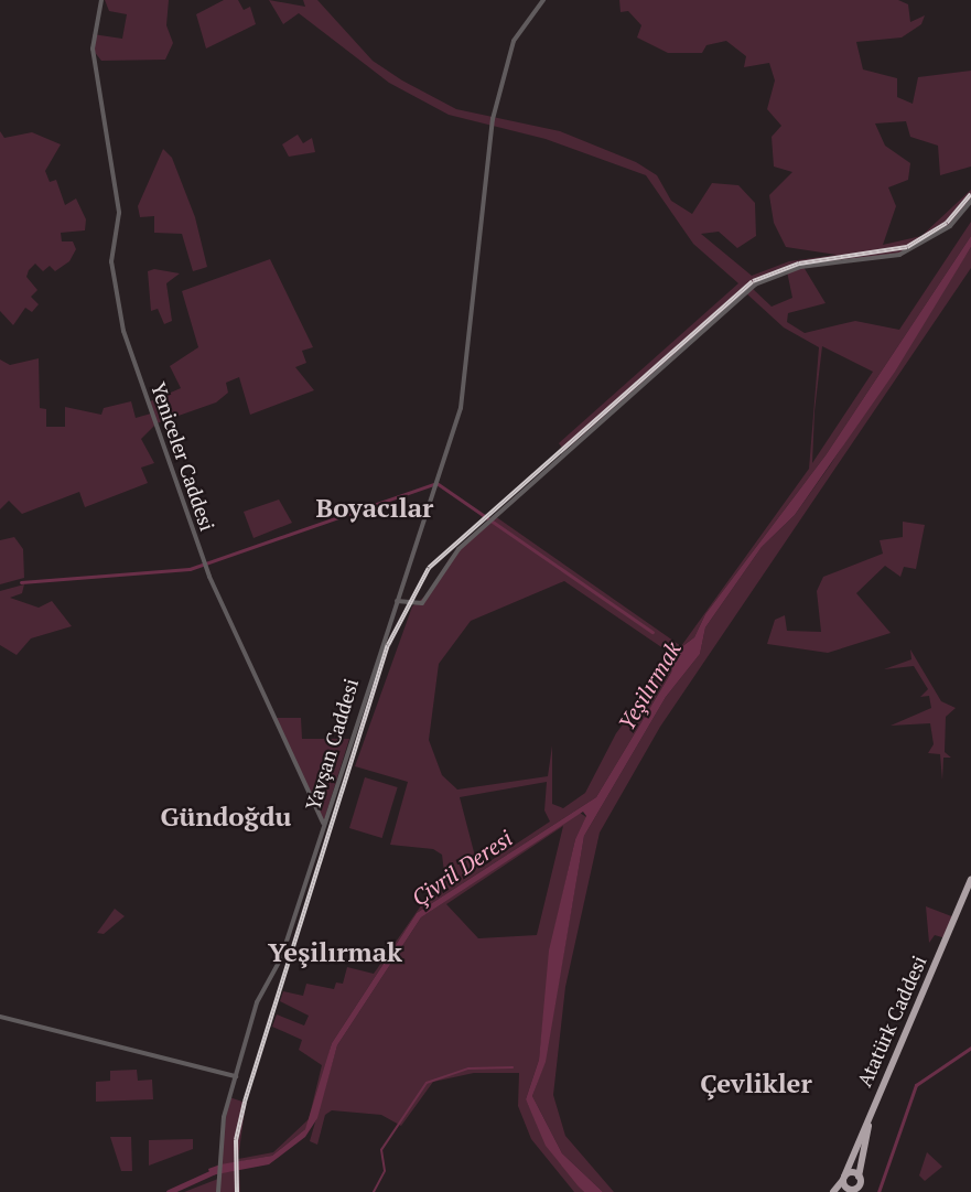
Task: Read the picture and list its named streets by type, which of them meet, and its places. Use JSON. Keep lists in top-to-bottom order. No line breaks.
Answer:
{"streets":{"highway":["Atatürk Caddesi"],"street":["Yeniceler Caddesi","Yavşan Caddesi"]},"crossings":[["Yeniceler Caddesi","Yavşan Caddesi"]],"districts":["Boyacılar","Gündoğdu","Yeşilırmak","Çevlikler"],"water":["Yeşilırmak","Çivril Deresi"]}
